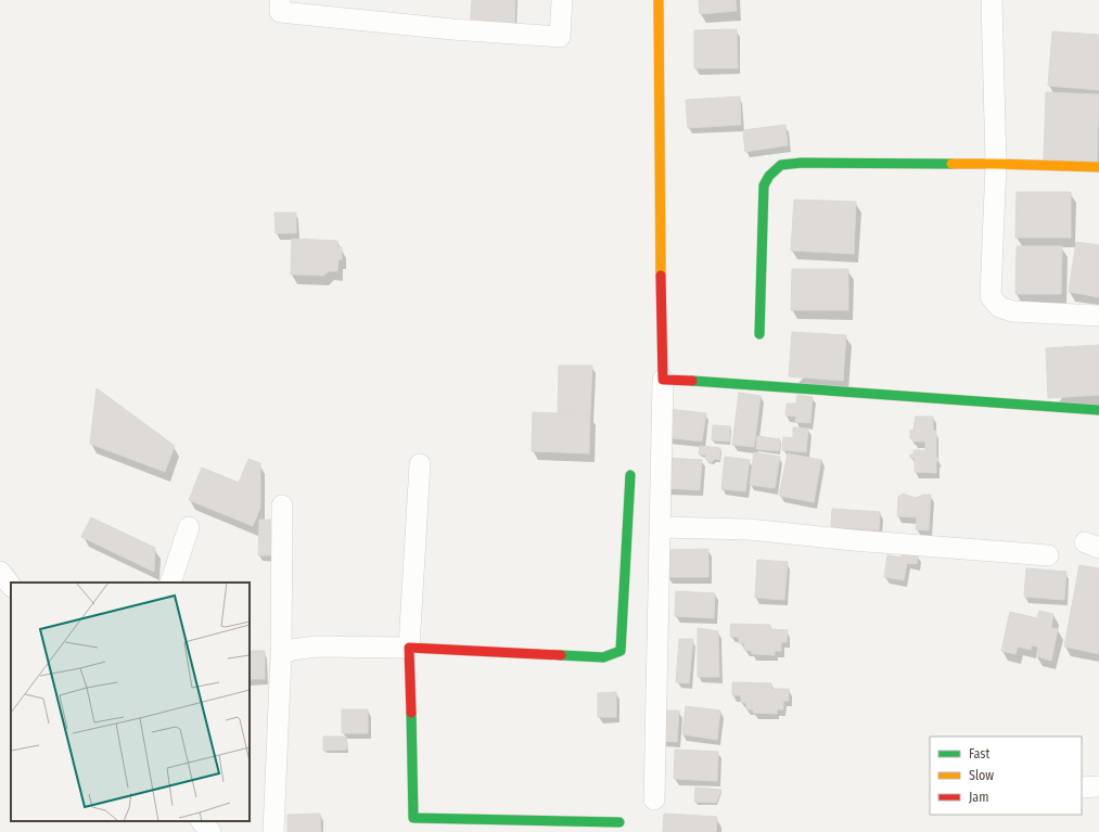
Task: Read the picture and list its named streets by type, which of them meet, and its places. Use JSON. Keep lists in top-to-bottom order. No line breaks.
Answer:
{"legend":["Fast","Slow","Jam"]}
